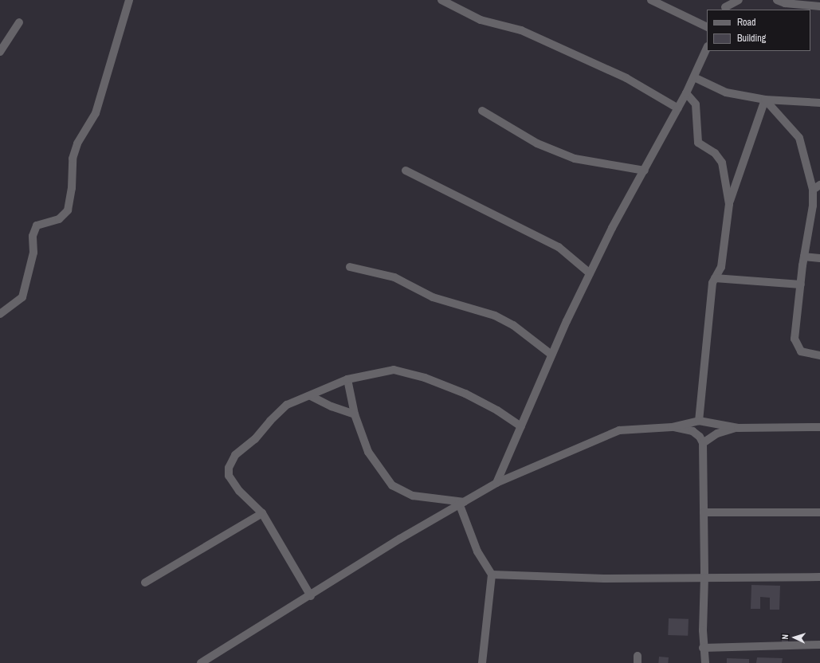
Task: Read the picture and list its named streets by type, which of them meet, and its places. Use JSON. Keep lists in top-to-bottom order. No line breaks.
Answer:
{"legend":["Road","Building"],"north":"left"}
